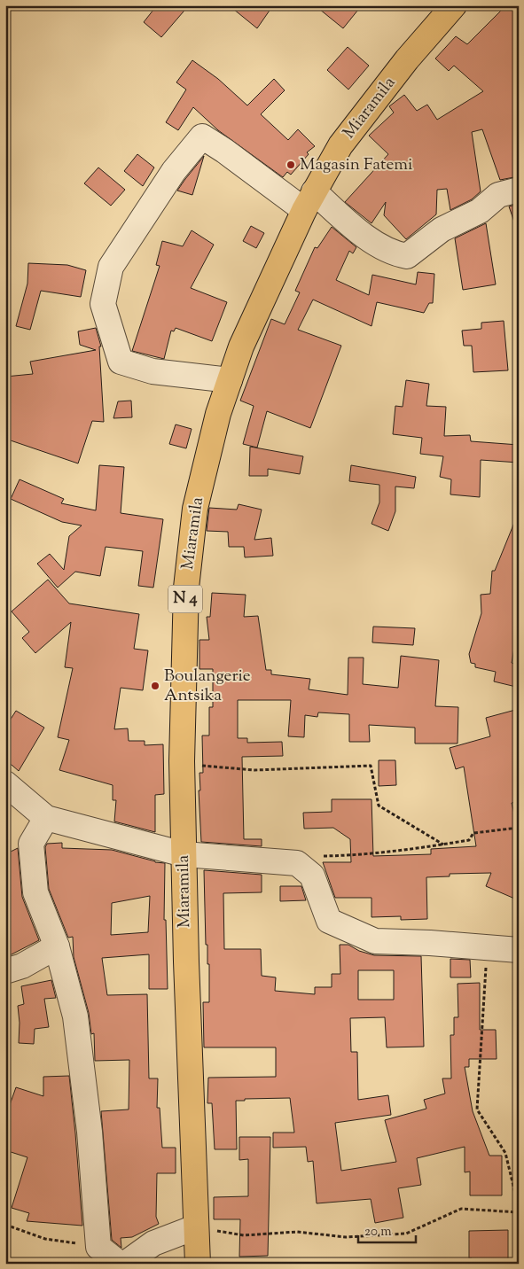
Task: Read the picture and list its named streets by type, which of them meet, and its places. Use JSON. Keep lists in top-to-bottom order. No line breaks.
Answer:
{"streets":{"main road":["Miaramila","N 4"]},"places":["Magasin Fatemi","Boulangerie Antsika"],"scale_bar":"20 m"}
